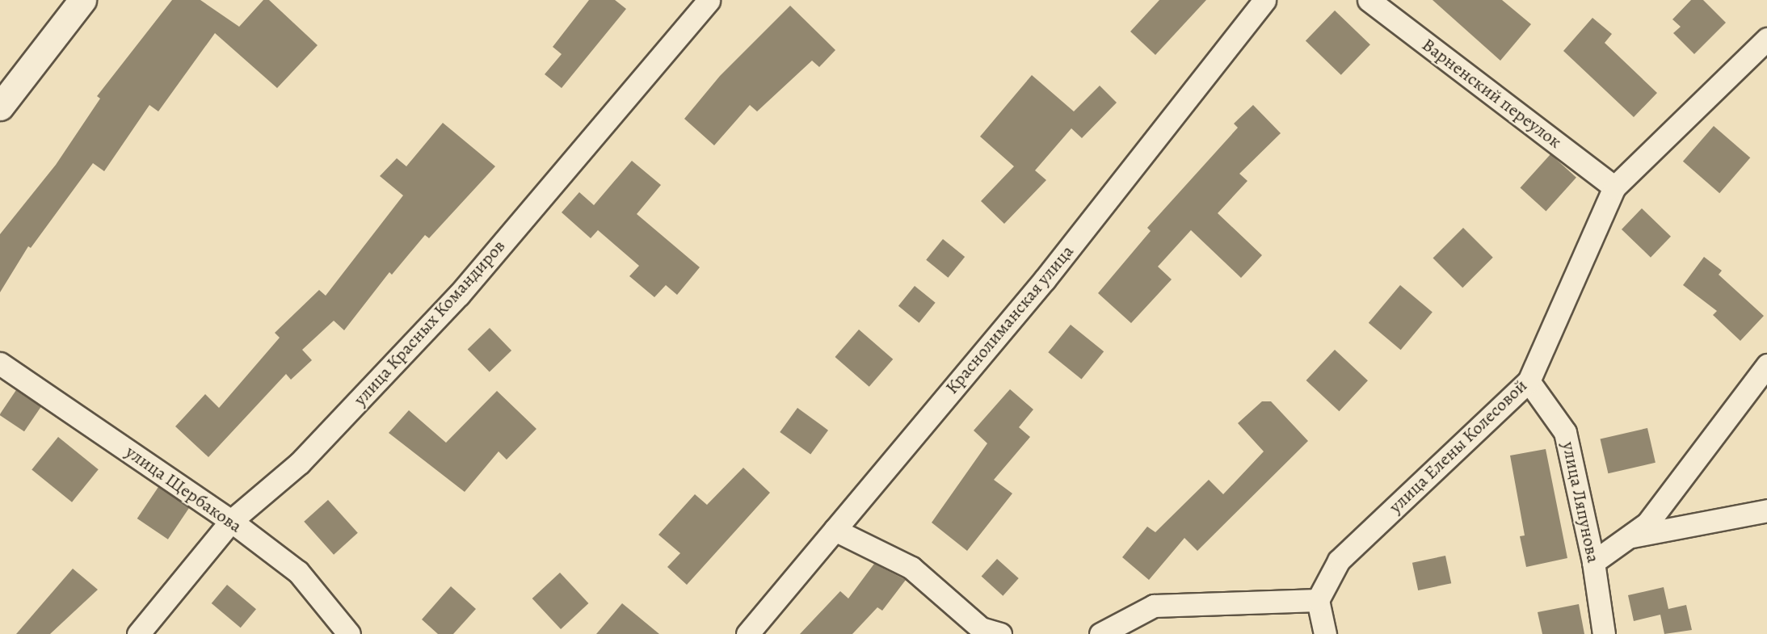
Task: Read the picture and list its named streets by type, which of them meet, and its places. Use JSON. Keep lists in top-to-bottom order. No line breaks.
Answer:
{"streets":{"street":["Варненский переулок","Краснолиманская улица","улица Красных Командиров","улица Елены Колесовой","улица Щербакова","улица Ляпунова"]},"crossings":[["Варненский переулок","улица Елены Колесовой"],["улица Красных Командиров","улица Щербакова"],["улица Елены Колесовой","улица Ляпунова"]]}
